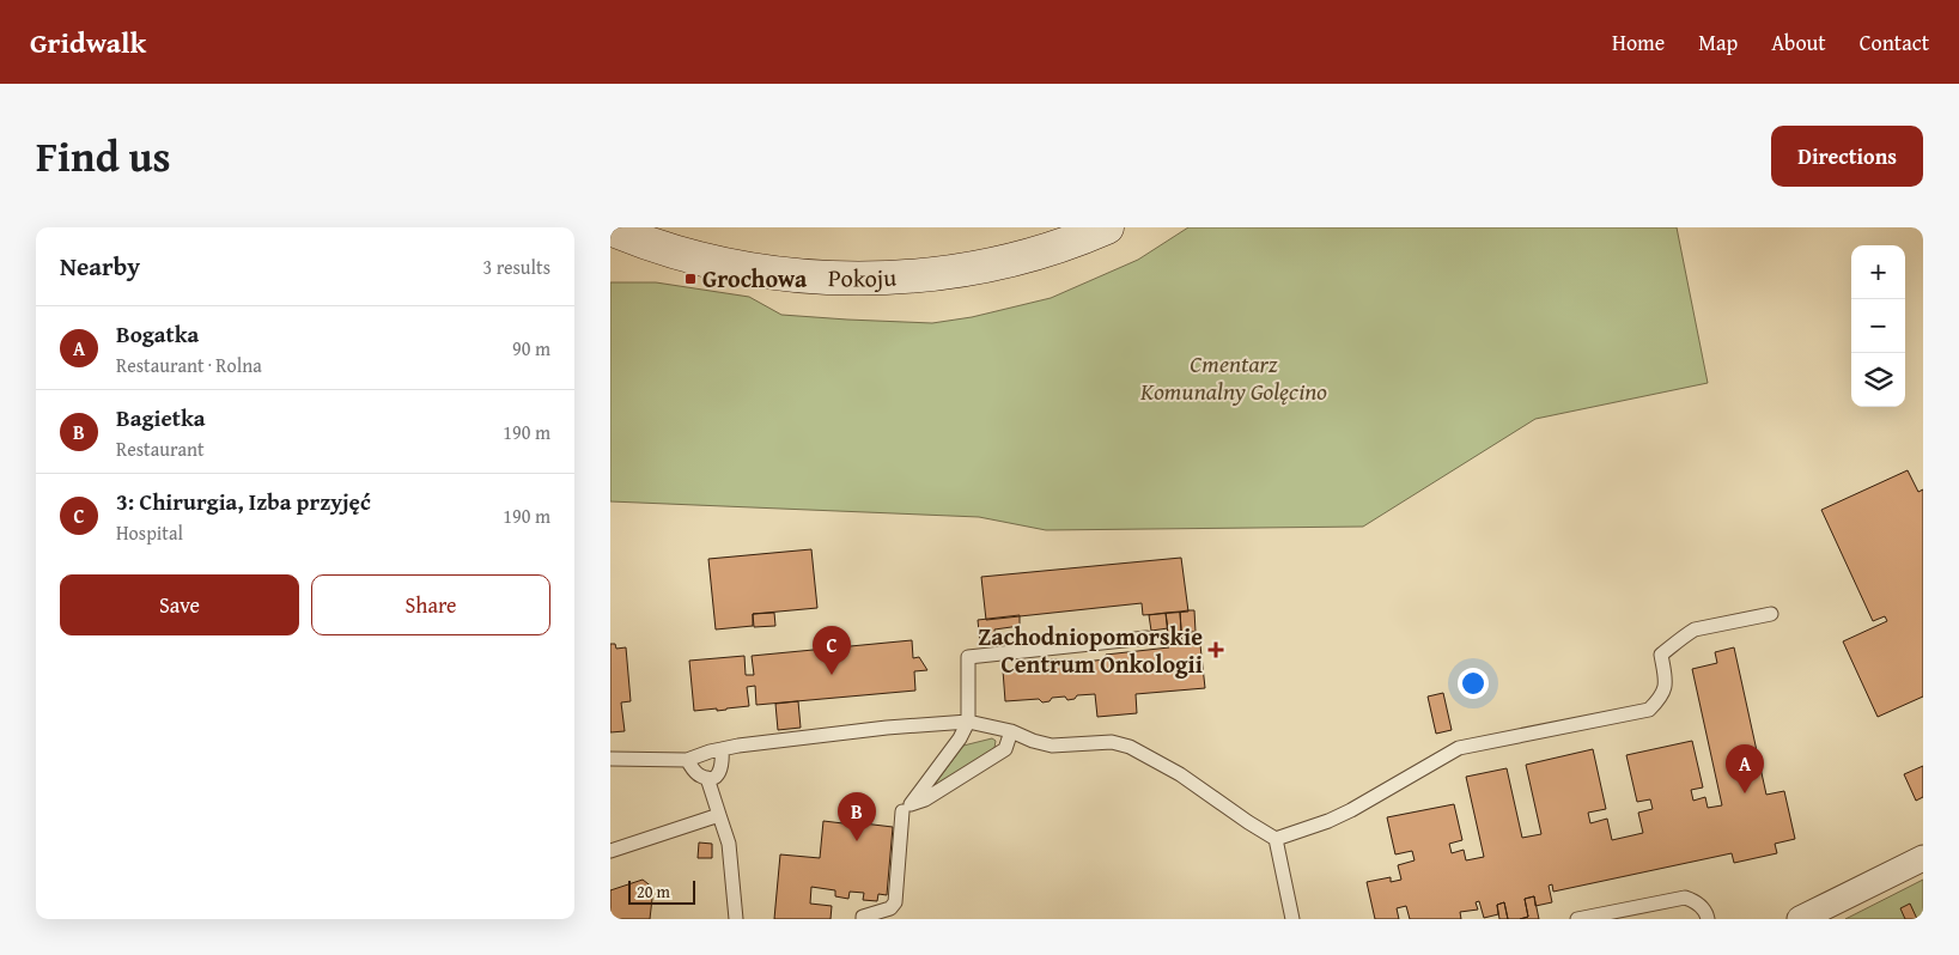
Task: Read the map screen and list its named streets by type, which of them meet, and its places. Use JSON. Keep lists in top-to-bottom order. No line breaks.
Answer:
{"streets":{"street":["Pokoju"]},"parks":["Cmentarz Komunalny Golęcino"],"places":{"transit":["Grochowa"],"health":["Zachodniopomorskie Centrum Onkologii"]},"scale_bar":"20 m","page":{"header":"Gridwalk","nav":["Home","Map","About","Contact"],"title":"Find us","buttons":["Directions",["Save","Share"]],"heading":["Nearby","3 results"],"map_buttons":["+","−"],"list":[{"mark":"A","name":"Bogatka","note":"Restaurant · Rolna","value":"90 m"},{"mark":"B","name":"Bagietka","note":"Restaurant","value":"190 m"},{"mark":"C","name":"3: Chirurgia, Izba przyjęć","note":"Hospital","value":"190 m"}],"pins":["C","A","B"],"scale":"20 m"}}
